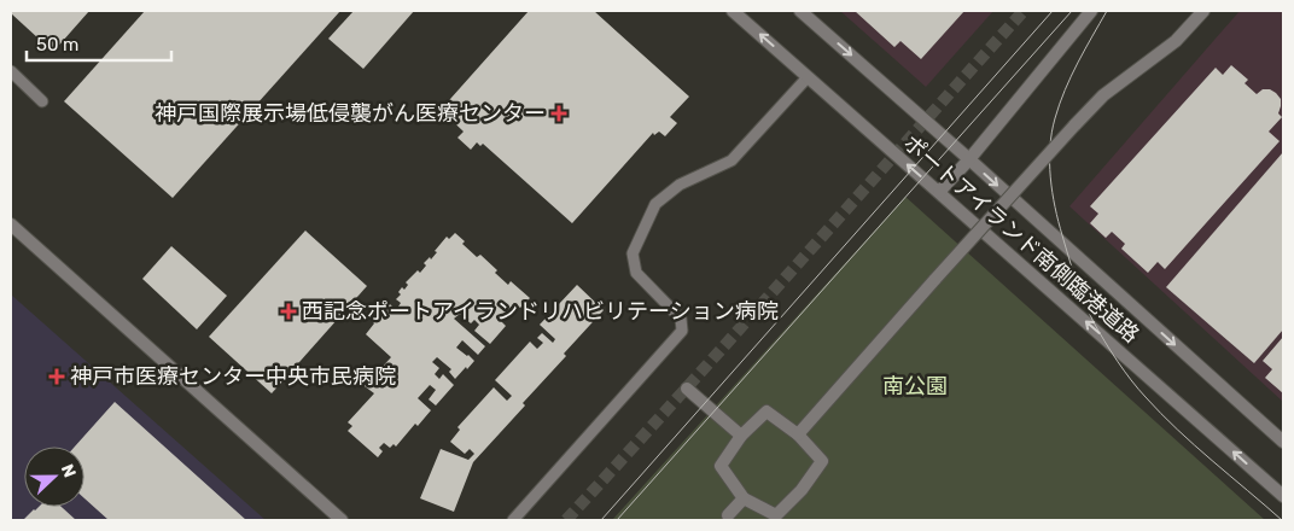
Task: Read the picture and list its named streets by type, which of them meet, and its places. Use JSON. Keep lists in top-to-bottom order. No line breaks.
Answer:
{"streets":{"street":["ポートアイランド南側臨港道路"]},"parks":["南公園"],"places":{"health":["神戸国際展示場低侵襲がん医療センター","西記念ポートアイランドリハビリテーション病院","神戸市医療センター中央市民病院"]},"scale_bar":"50 m","north":"right"}
